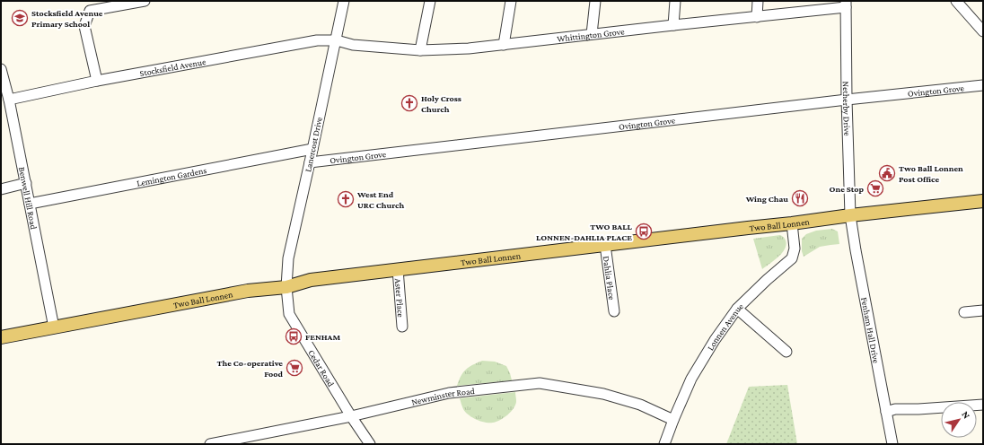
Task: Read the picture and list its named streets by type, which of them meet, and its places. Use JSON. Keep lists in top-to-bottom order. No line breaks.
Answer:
{"streets":{"main road":["Two Ball Lonnen"],"street":["Whittington Grove","Stocksfield Avenue","Ovington Grove","Netherby Drive","Lanercost Drive","Lemington Gardens","Benwell Hill Road","Dahlia Place","Aster Place","Lonnen Avenue","Fenham Hall Drive","Cedar Road","Newminster Road"]},"crossings":[["Whittington Grove","Stocksfield Avenue"],["Whittington Grove","Netherby Drive"],["Whittington Grove","Lanercost Drive"],["Stocksfield Avenue","Lanercost Drive"],["Stocksfield Avenue","Benwell Hill Road"],["Ovington Grove","Netherby Drive"],["Ovington Grove","Lanercost Drive"],["Netherby Drive","Two Ball Lonnen"],["Netherby Drive","Fenham Hall Drive"],["Lanercost Drive","Lemington Gardens"],["Lanercost Drive","Two Ball Lonnen"],["Lanercost Drive","Cedar Road"],["Lemington Gardens","Benwell Hill Road"],["Benwell Hill Road","Two Ball Lonnen"],["Two Ball Lonnen","Dahlia Place"],["Two Ball Lonnen","Aster Place"],["Two Ball Lonnen","Lonnen Avenue"],["Two Ball Lonnen","Fenham Hall Drive"],["Two Ball Lonnen","Cedar Road"],["Lonnen Avenue","Newminster Road"],["Cedar Road","Newminster Road"]],"places":{"school or university":["Stocksfield Avenue Primary School"],"church":["Holy Cross Church","West End URC Church"],"public building":["Two Ball Lonnen Post Office"],"supermarket":["One Stop","The Co-operative Food"],"restaurant":["Wing Chau"],"bus stop":["TWO BALL LONNEN-DAHLIA PLACE","FENHAM"]},"north":"top right"}
